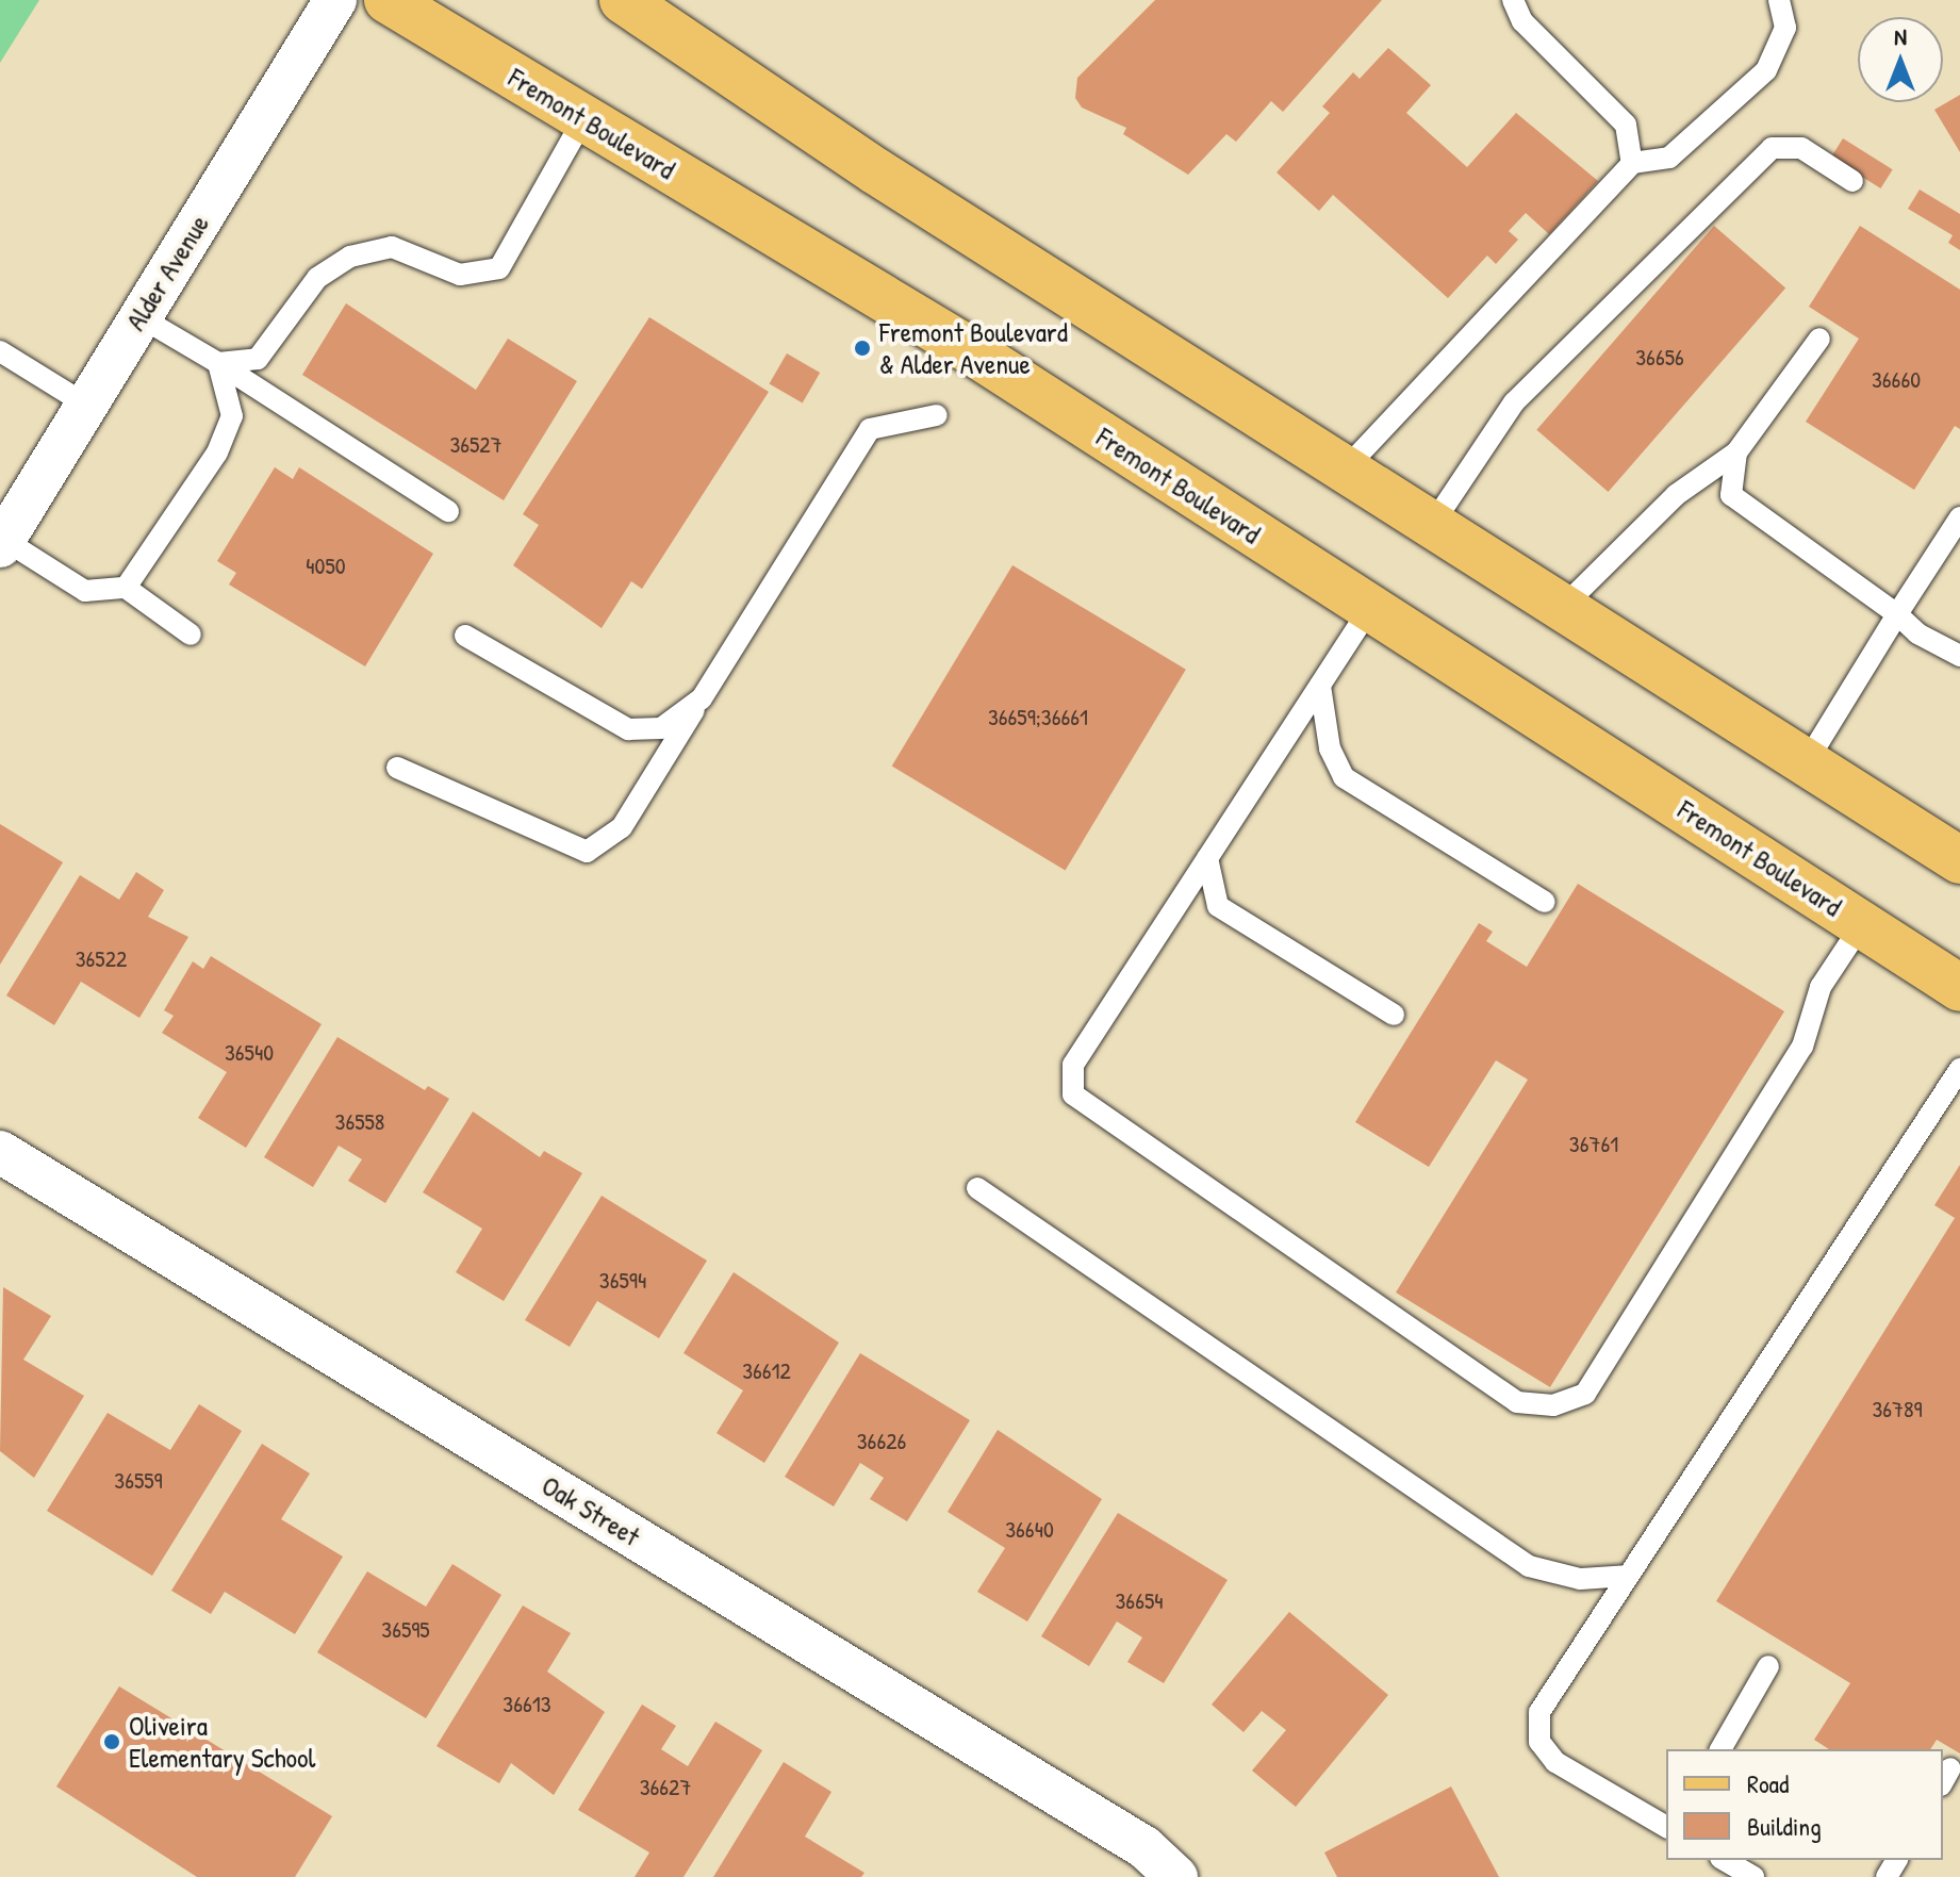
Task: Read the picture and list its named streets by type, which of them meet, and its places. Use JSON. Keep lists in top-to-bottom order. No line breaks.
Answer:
{"streets":{"main road":["Fremont Boulevard"],"street":["Alder Avenue","Oak Street"]},"places":["Fremont Boulevard & Alder Avenue","Oliveira Elementary School"],"house_numbers":["36656","36660","36527","4050","36659;36661","36522","36540","36558","36761","36594","36612","36789","36626","36559","36640","36654","36595","36613","36627"],"legend":["Road","Building"],"north":"top"}
